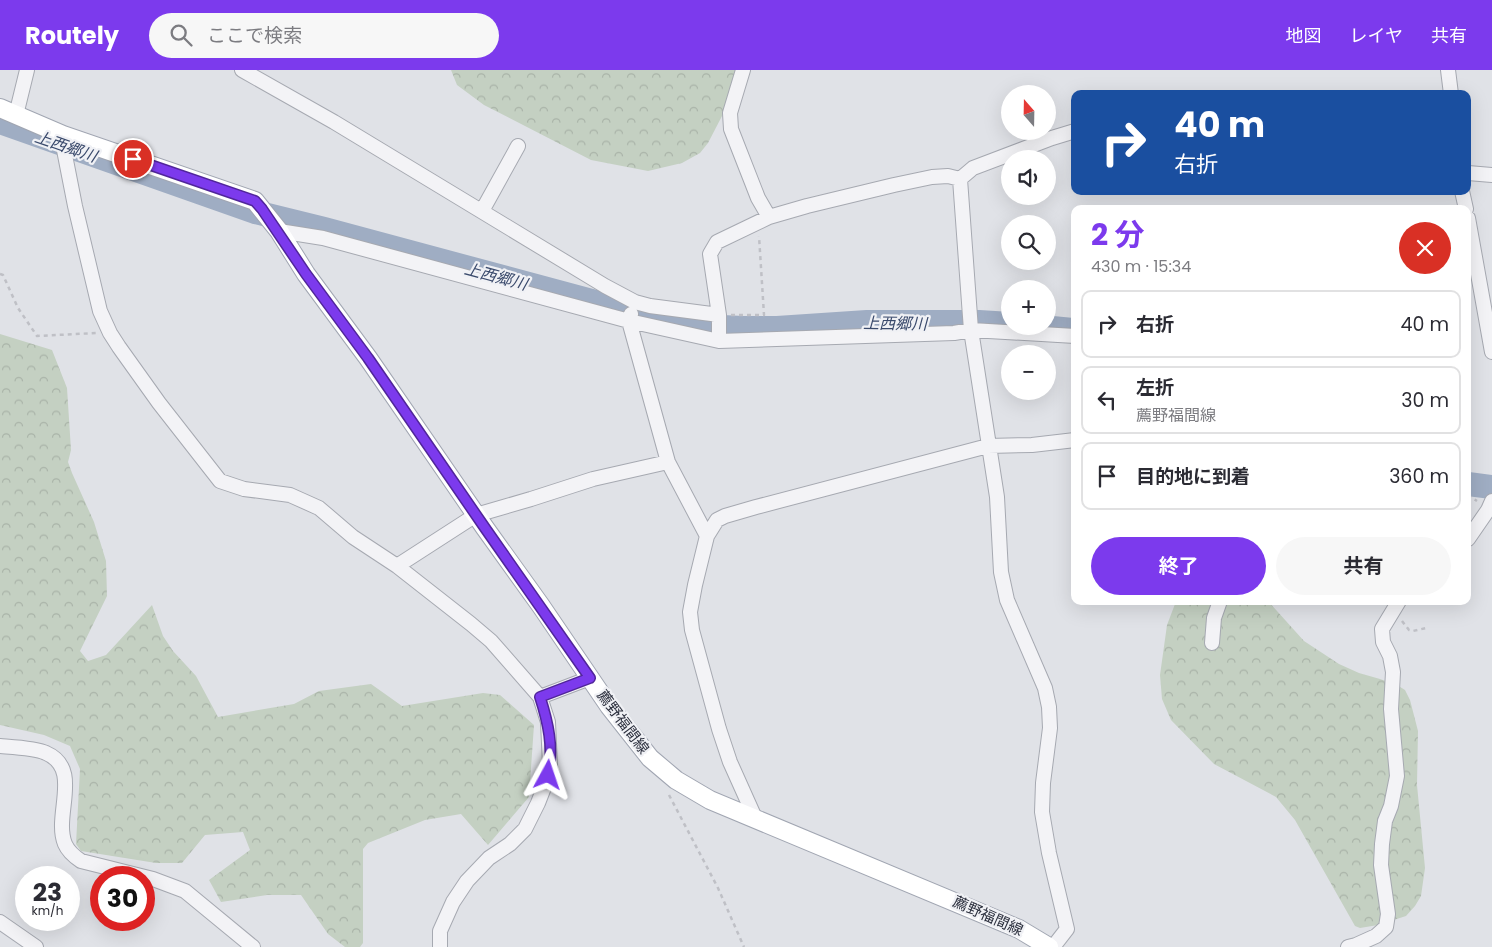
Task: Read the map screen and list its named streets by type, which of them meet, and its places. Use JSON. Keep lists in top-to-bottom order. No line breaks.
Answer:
{"streets":{"main road":["薦野福間線"]},"water":["上西郷川"],"north":"top","page":{"header":"Routely","search":"ここで検索","nav":["地図","レイヤ","共有"],"map_buttons":["+","−"],"turn":["40 m","右折"],"heading":["2 分","430 m · 15:34"],"list":[{"name":"右折","value":"40 m"},{"name":"左折","note":"薦野福間線","value":"30 m"},{"name":"目的地に到着","value":"360 m"}],"buttons":["終了","共有"],"speed":"23 km/h","limit":"30"}}
